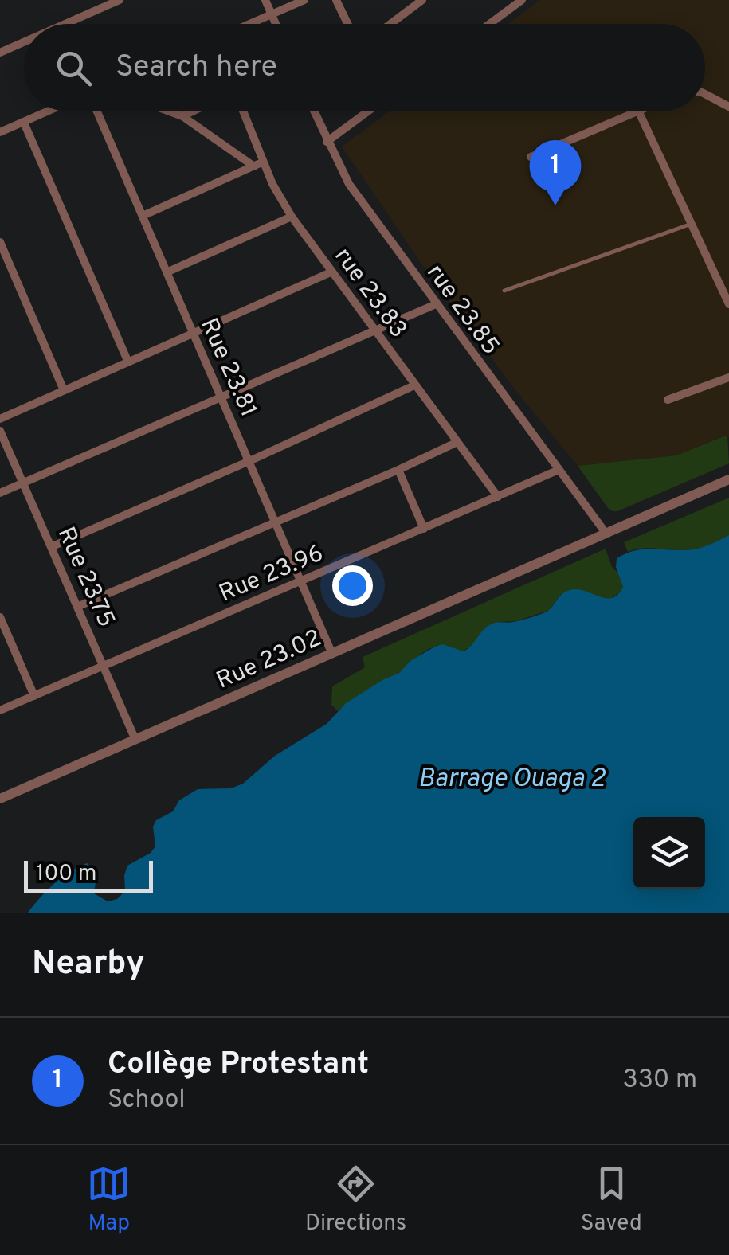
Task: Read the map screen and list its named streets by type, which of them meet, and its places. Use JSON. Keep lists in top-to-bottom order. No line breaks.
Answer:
{"streets":{"street":["rue 23.83","rue 23.85","Rue 23.81","Rue 23.96","Rue 23.75","Rue 23.02"]},"crossings":[["rue 23.83","Rue 23.96"],["rue 23.85","Rue 23.96"],["rue 23.85","Rue 23.02"],["Rue 23.81","Rue 23.96"],["Rue 23.81","Rue 23.02"],["Rue 23.96","Rue 23.75"],["Rue 23.75","Rue 23.02"]],"water":["Barrage Ouaga 2"],"scale_bar":"100 m","page":{"search":"Search here","pins":"1","scale":"100 m","heading":"Nearby","list":[{"mark":"1","name":"Collège Protestant","note":"School","value":"330 m"}],"nav":["Map","Directions","Saved"]}}
